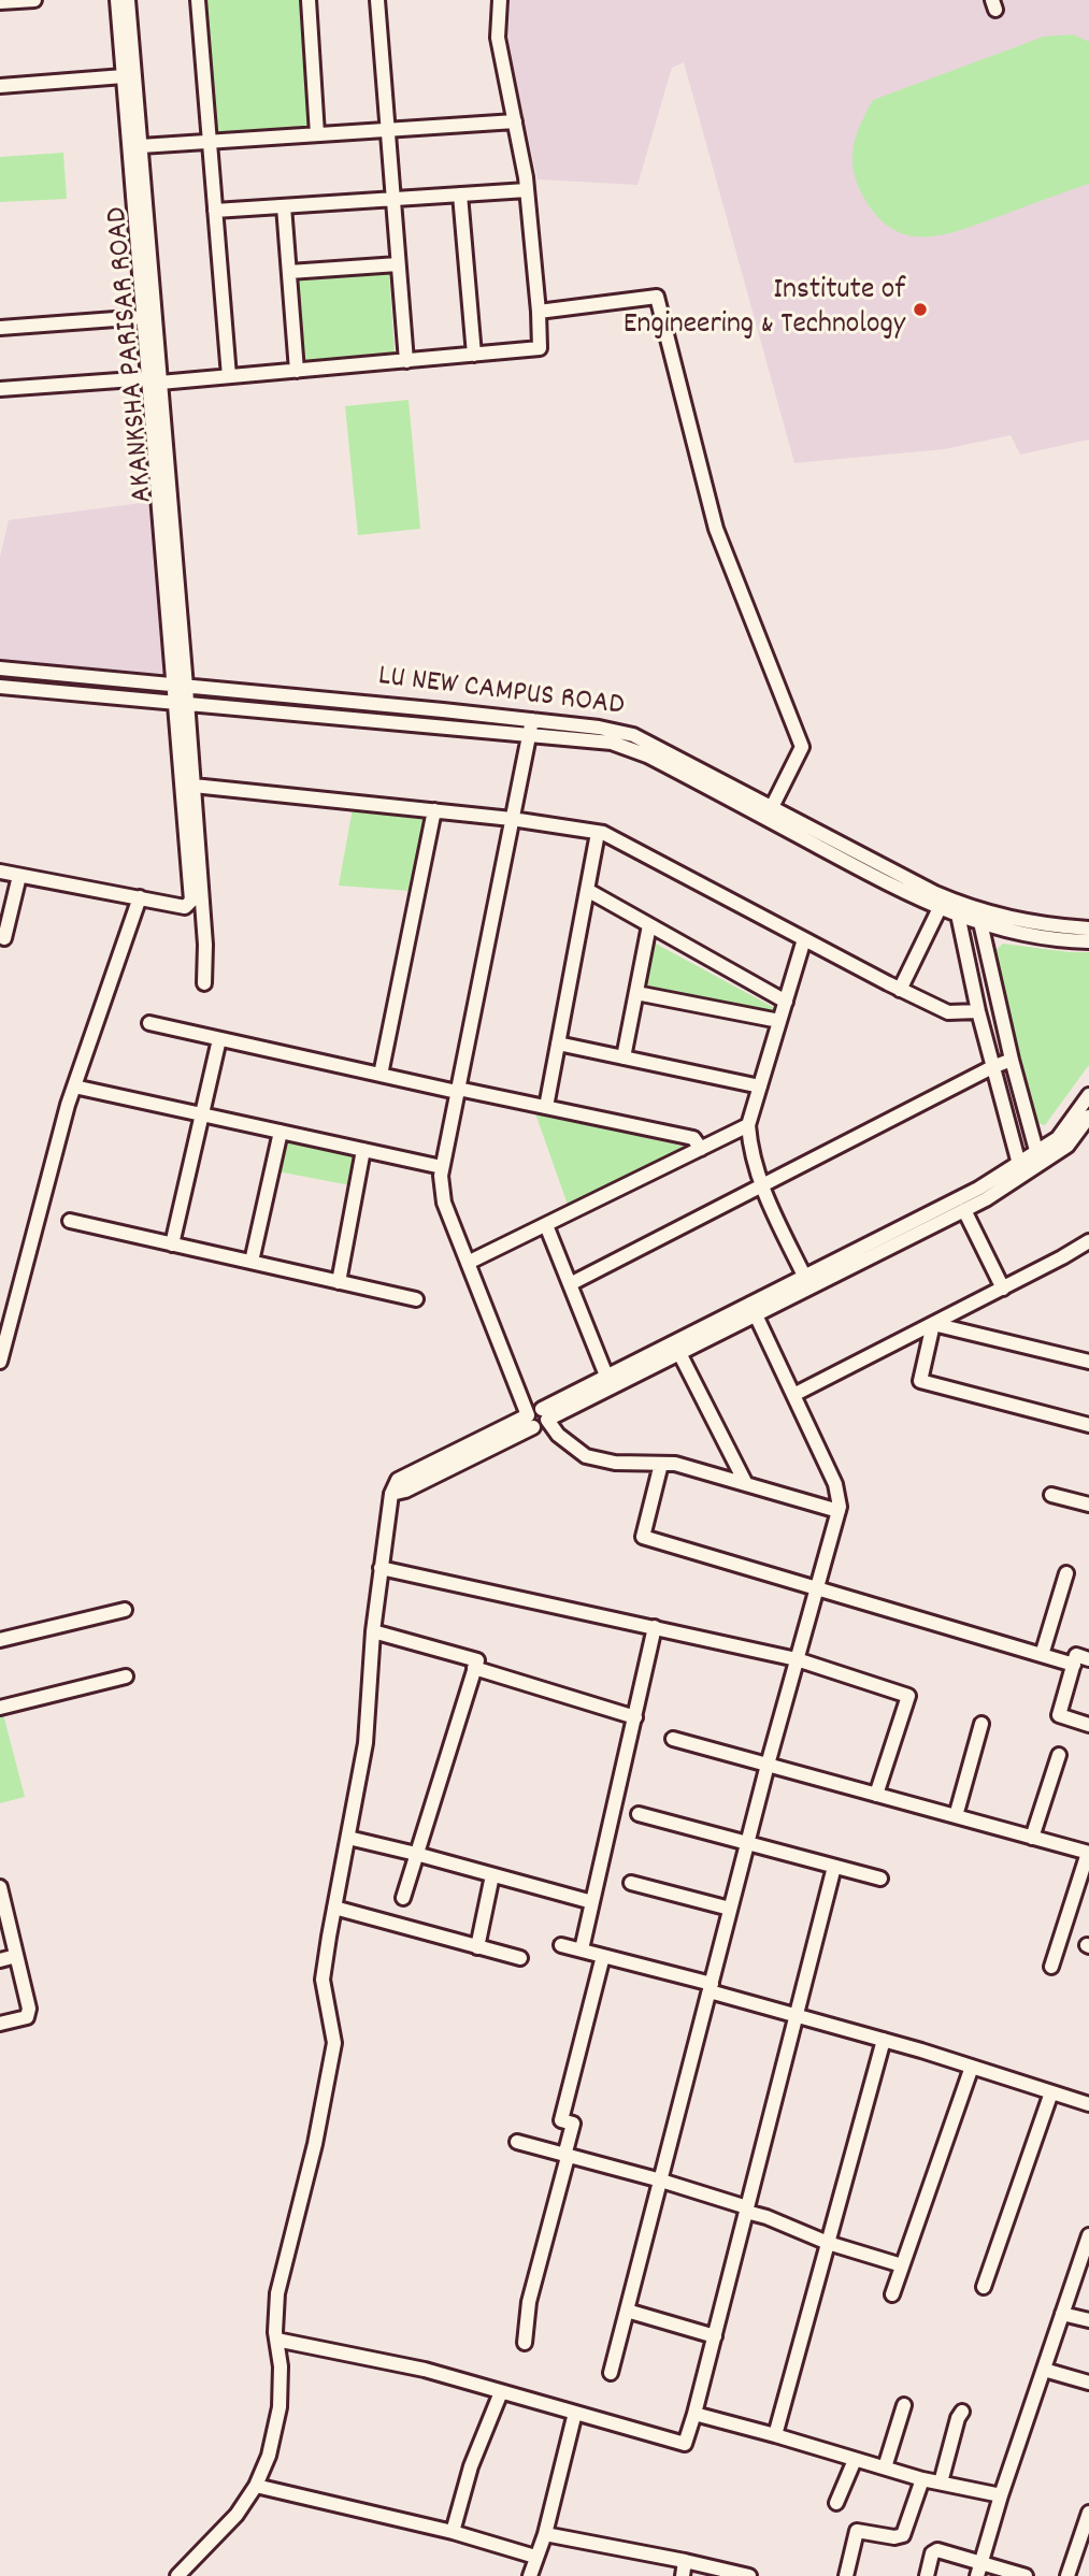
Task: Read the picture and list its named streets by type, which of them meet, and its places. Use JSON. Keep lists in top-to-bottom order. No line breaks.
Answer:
{"streets":{"street":["AKANKSHA PARISAR ROAD","LU NEW CAMPUS ROAD"]},"crossings":[["AKANKSHA PARISAR ROAD","LU NEW CAMPUS ROAD"]],"places":["Institute of Engineering & Technology"]}
